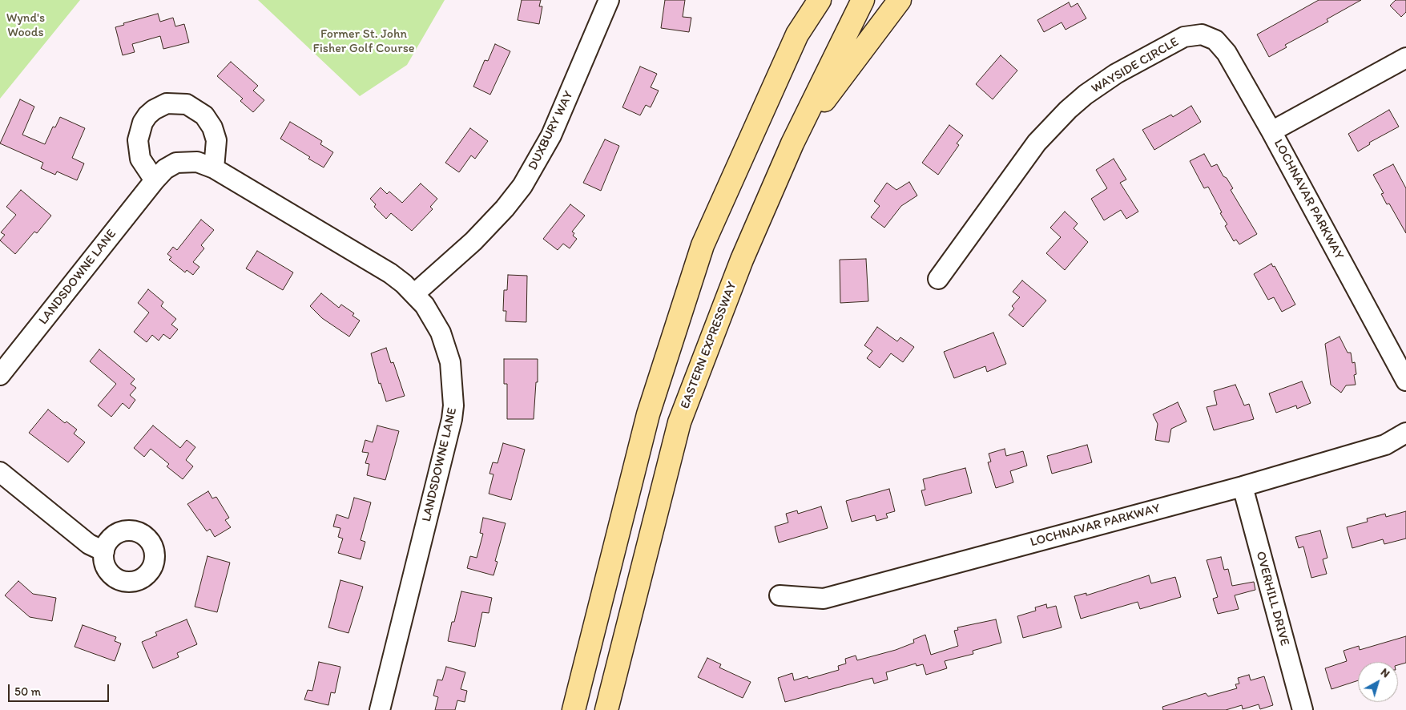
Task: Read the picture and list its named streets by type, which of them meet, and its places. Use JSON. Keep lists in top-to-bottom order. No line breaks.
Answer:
{"streets":{"highway":["EASTERN EXPRESSWAY"],"street":["WAYSIDE CIRCLE","DUXBURY WAY","LOCHNAVAR PARKWAY","LANDSDOWNE LANE","OVERHILL DRIVE"]},"crossings":[["WAYSIDE CIRCLE","LOCHNAVAR PARKWAY"],["DUXBURY WAY","LANDSDOWNE LANE"],["LOCHNAVAR PARKWAY","OVERHILL DRIVE"]],"parks":["Wynd's Woods","Former St. John Fisher Golf Course"],"scale_bar":"50 m","north":"top right"}
